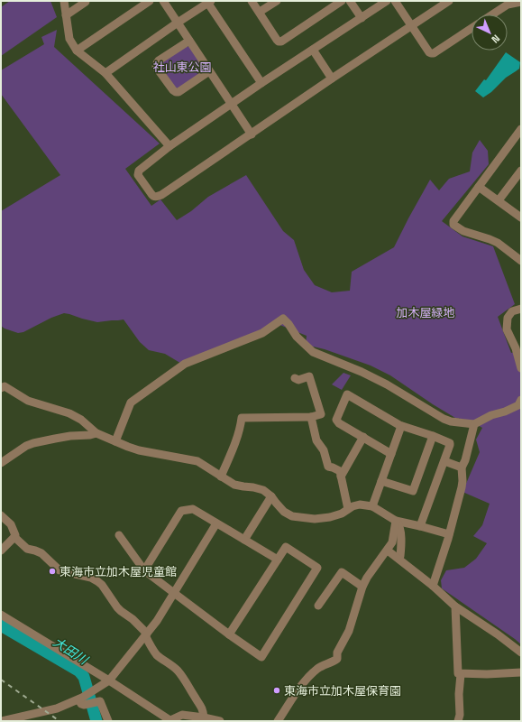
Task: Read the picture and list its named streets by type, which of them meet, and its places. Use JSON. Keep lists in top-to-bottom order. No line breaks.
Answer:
{"water":["大田川"],"parks":["社山東公園","加木屋緑地"],"places":["東海市立加木屋児童館","東海市立加木屋保育園"],"north":"bottom right"}
